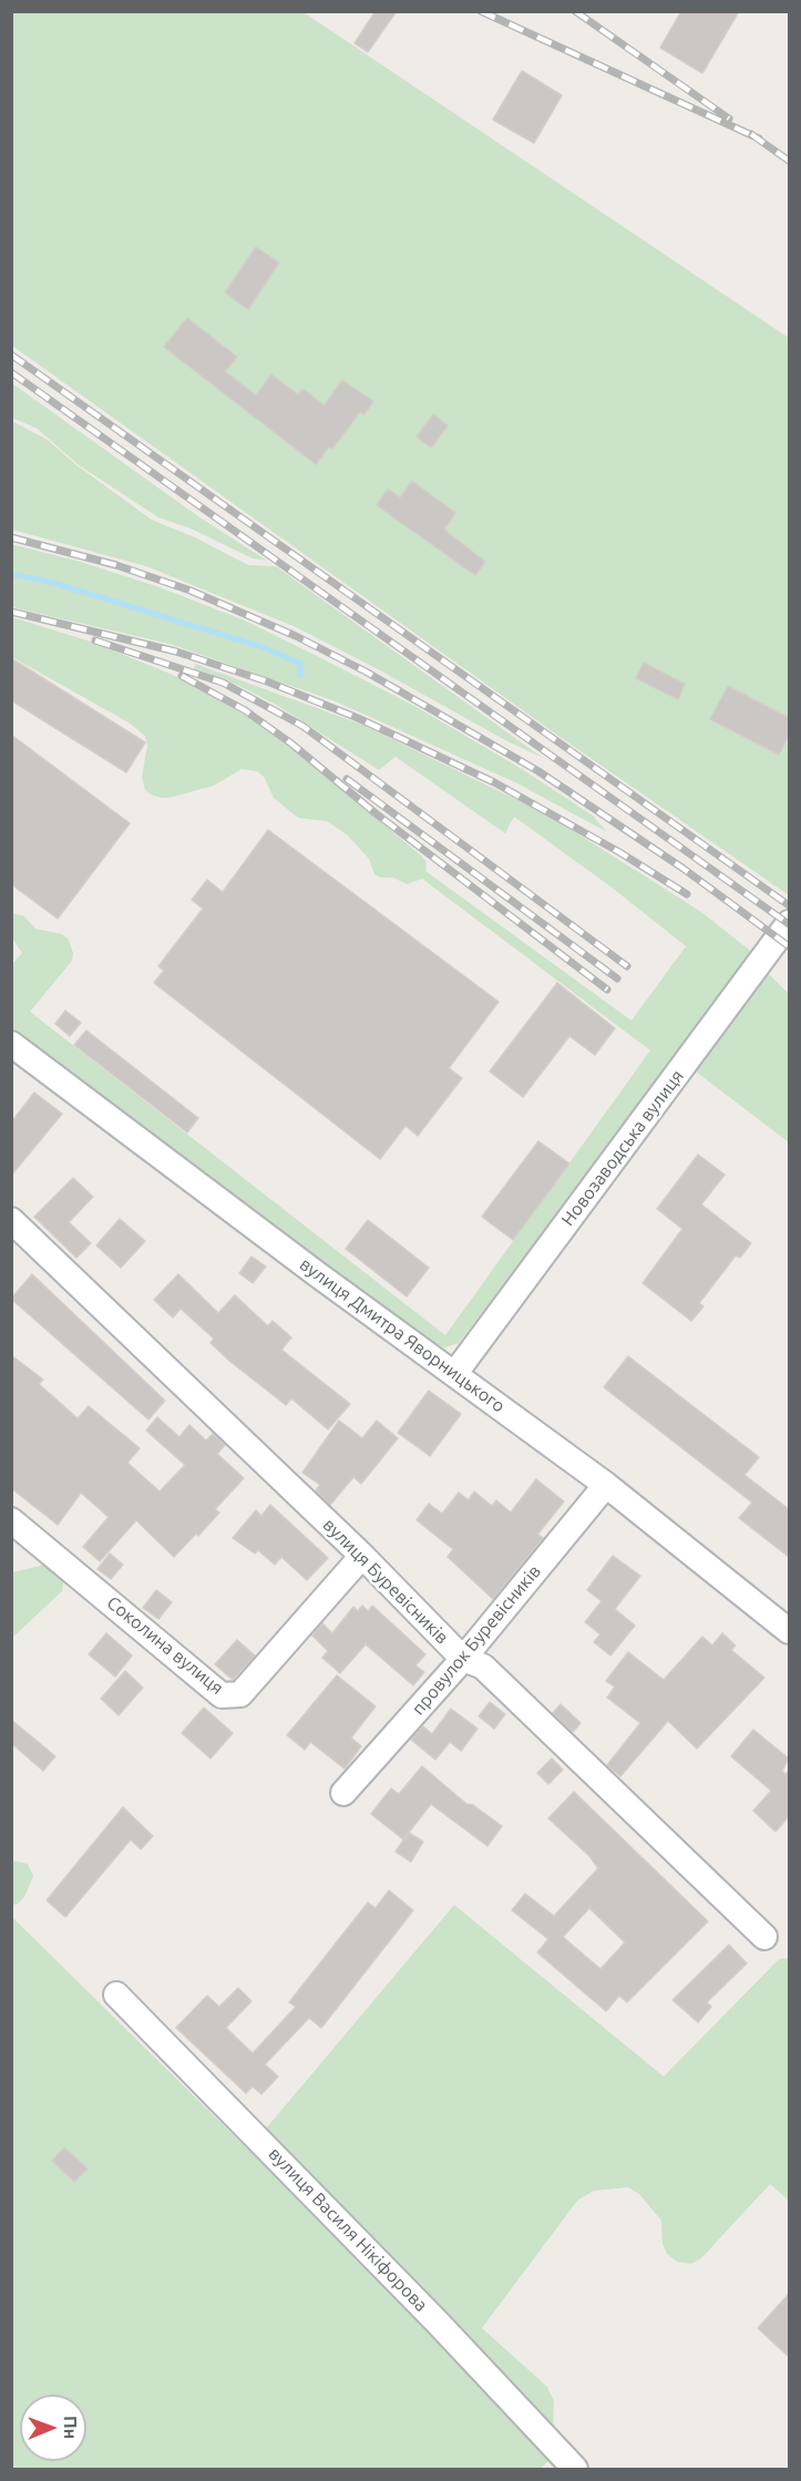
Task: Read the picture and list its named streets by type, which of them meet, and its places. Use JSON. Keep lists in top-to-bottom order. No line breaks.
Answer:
{"streets":{"street":["Новозаводська вулиця","вулиця Дмитра Яворницького","вулиця Буревісників","провулок Буревісників","Соколина вулиця","вулиця Василя Нікіфорова"]},"crossings":[["Новозаводська вулиця","вулиця Дмитра Яворницького"],["вулиця Дмитра Яворницького","провулок Буревісників"],["вулиця Буревісників","провулок Буревісників"],["вулиця Буревісників","Соколина вулиця"]],"north":"right"}
